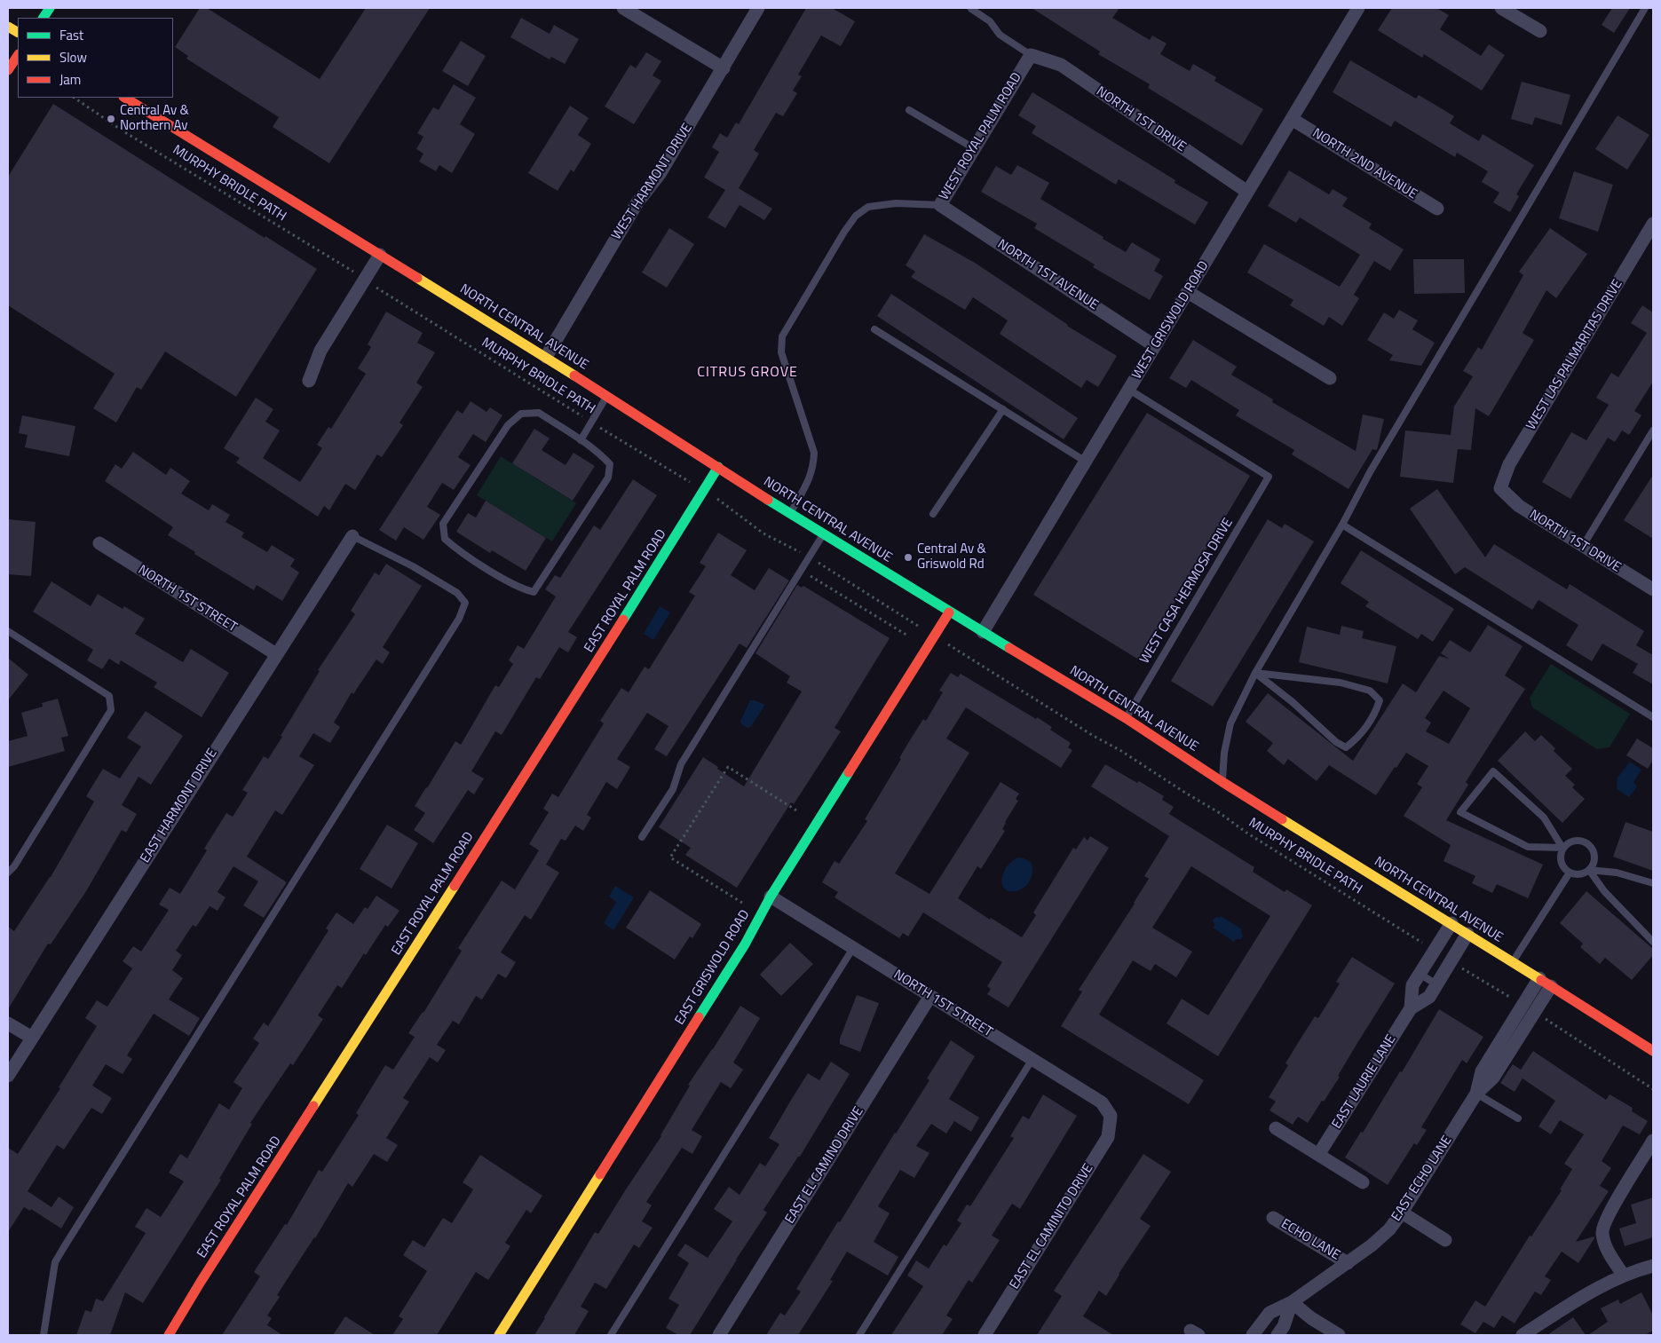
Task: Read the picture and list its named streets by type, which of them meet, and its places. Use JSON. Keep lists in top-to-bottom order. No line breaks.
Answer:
{"streets":{"main road":["NORTH CENTRAL AVENUE","EAST ROYAL PALM ROAD","EAST GRISWOLD ROAD"],"street":["NORTH 1ST DRIVE","WEST ROYAL PALM ROAD","NORTH 2ND AVENUE","WEST HARMONT DRIVE","NORTH 1ST AVENUE","WEST GRISWOLD ROAD","WEST LAS PALMARITAS DRIVE","NORTH 1ST STREET","EAST HARMONT DRIVE","EAST LAURIE LANE","EAST EL CAMINO DRIVE","EAST ECHO LANE","EAST EL CAMINITO DRIVE","ECHO LANE"],"lane":["WEST CASA HERMOSA DRIVE"],"path":["MURPHY BRIDLE PATH"]},"crossings":[["NORTH 1ST DRIVE","WEST ROYAL PALM ROAD"],["NORTH 1ST DRIVE","WEST GRISWOLD ROAD"],["NORTH 1ST DRIVE","WEST LAS PALMARITAS DRIVE"],["WEST ROYAL PALM ROAD","NORTH 1ST AVENUE"],["WEST ROYAL PALM ROAD","NORTH CENTRAL AVENUE"],["NORTH 2ND AVENUE","WEST GRISWOLD ROAD"],["WEST HARMONT DRIVE","NORTH CENTRAL AVENUE"],["MURPHY BRIDLE PATH","EAST LAURIE LANE"],["NORTH 1ST AVENUE","WEST GRISWOLD ROAD"],["WEST GRISWOLD ROAD","NORTH CENTRAL AVENUE"],["WEST GRISWOLD ROAD","WEST CASA HERMOSA DRIVE"],["NORTH CENTRAL AVENUE","EAST ROYAL PALM ROAD"],["NORTH CENTRAL AVENUE","WEST CASA HERMOSA DRIVE"],["NORTH CENTRAL AVENUE","EAST GRISWOLD ROAD"],["NORTH CENTRAL AVENUE","EAST LAURIE LANE"],["NORTH CENTRAL AVENUE","EAST ECHO LANE"],["NORTH 1ST STREET","EAST HARMONT DRIVE"],["NORTH 1ST STREET","EAST GRISWOLD ROAD"],["NORTH 1ST STREET","EAST EL CAMINO DRIVE"],["NORTH 1ST STREET","EAST EL CAMINITO DRIVE"],["EAST ECHO LANE","ECHO LANE"]],"districts":["CITRUS GROVE"],"places":["Central Av & Northern Av","Central Av & Griswold Rd"],"legend":["Fast","Slow","Jam"]}
